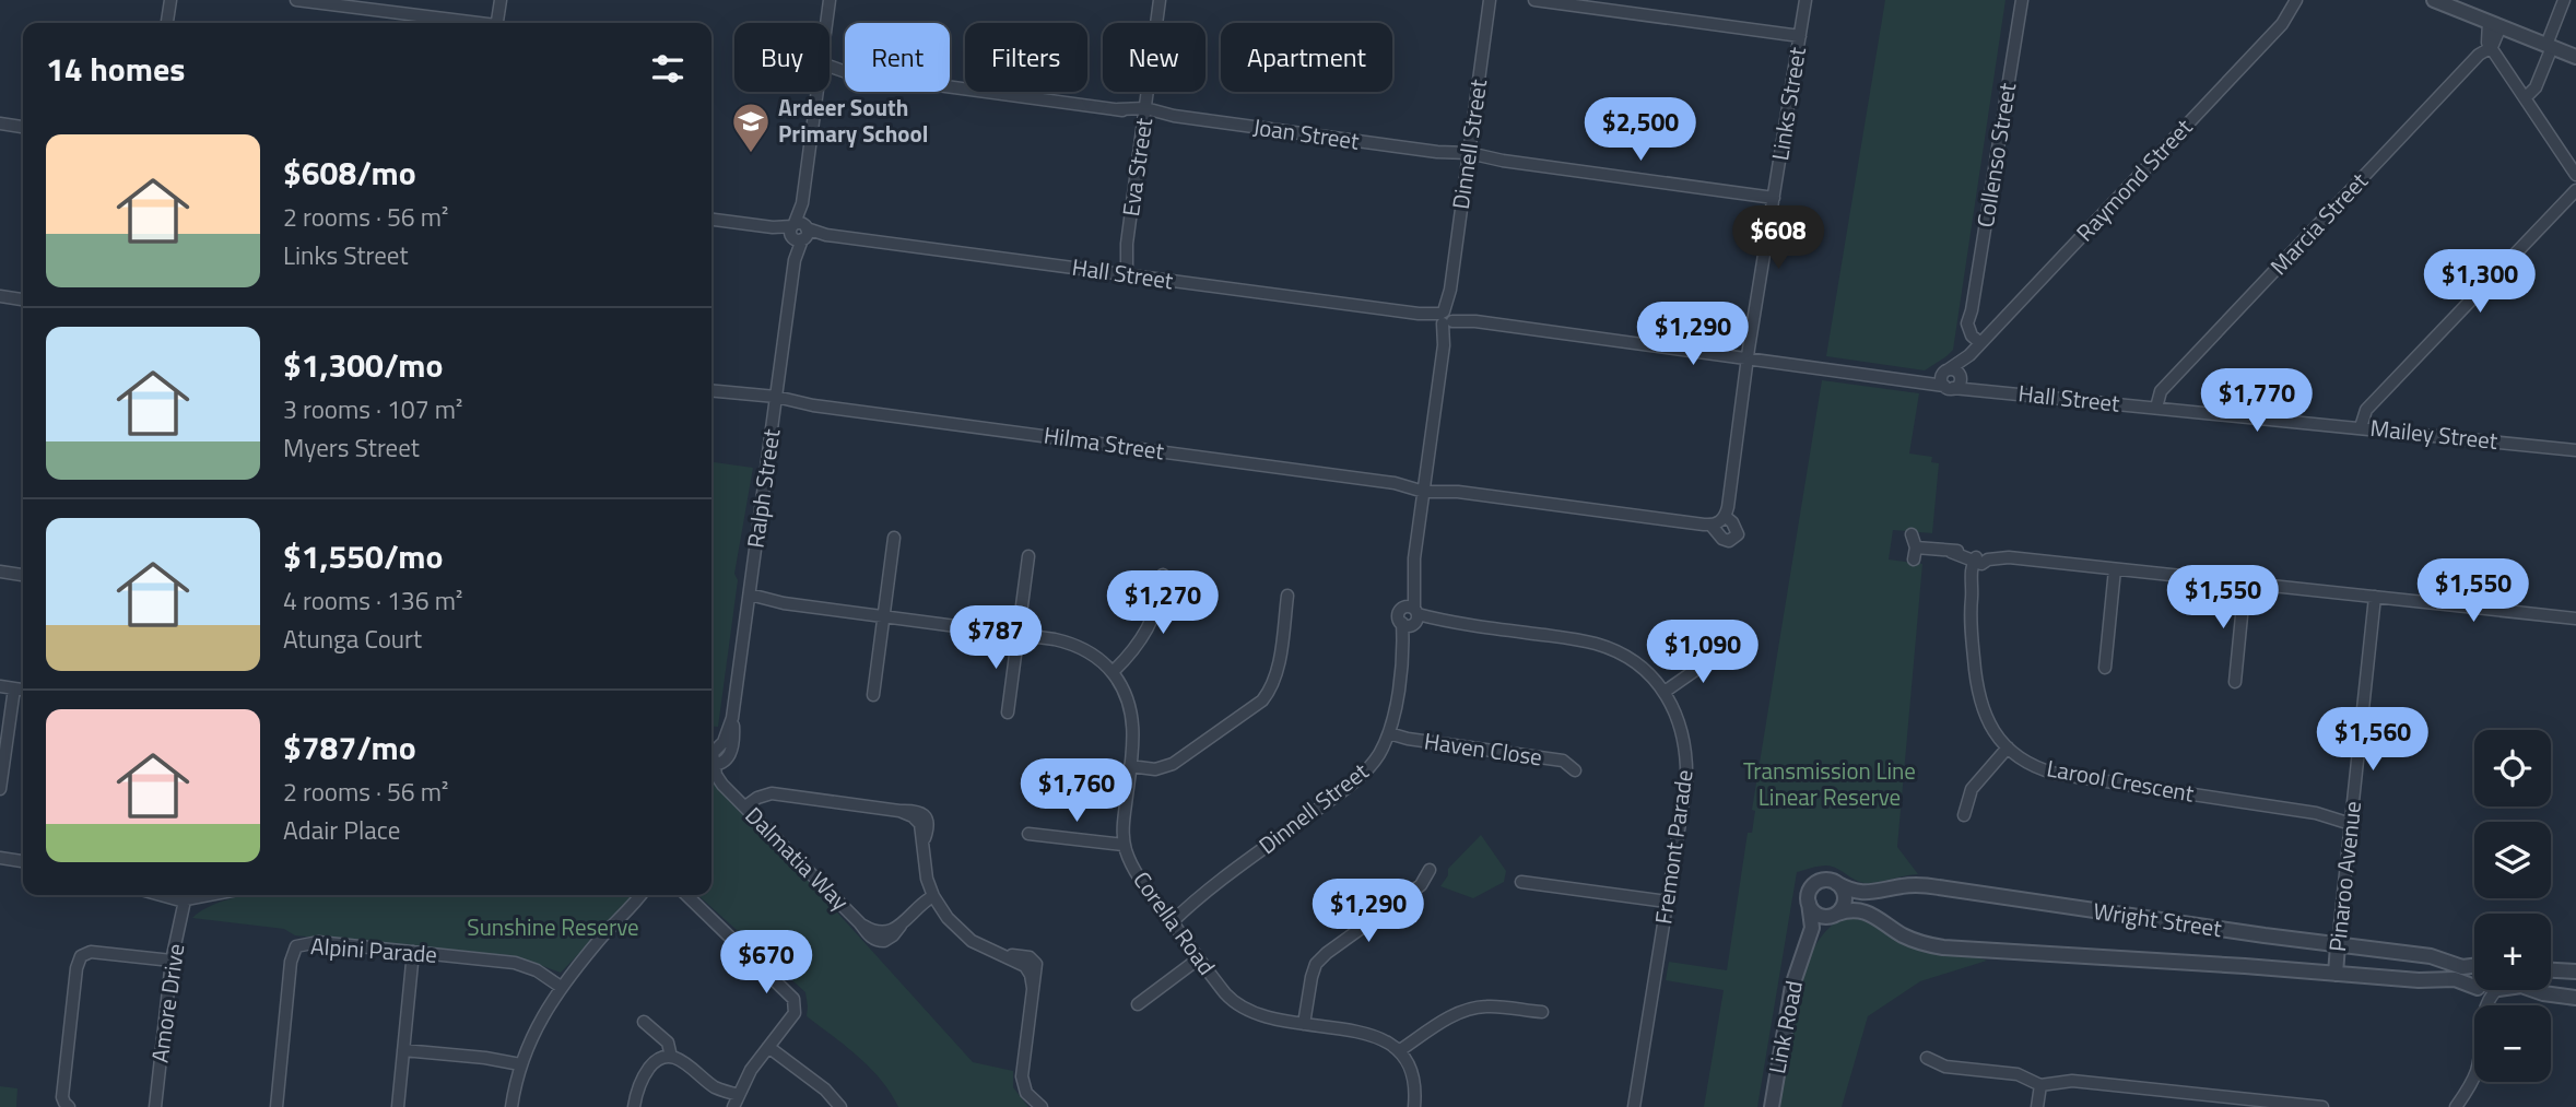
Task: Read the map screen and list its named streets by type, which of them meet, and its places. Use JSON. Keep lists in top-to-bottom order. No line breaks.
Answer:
{"streets":{"street":["Links Street","Joan Street","Dinnell Street","Collenso Street","Eva Street","Raymond Street","Marcia Street","Hall Street","Mailey Street","Hilma Street","Ralph Street","Haven Close","Larool Crescent","Fremont Parade","Dalmatia Way","Pinaroo Avenue","Wright Street","Corella Road","Alpini Parade","Amore Drive","Link Road"]},"crossings":[["Links Street","Joan Street"],["Links Street","Hall Street"],["Links Street","Hilma Street"],["Joan Street","Dinnell Street"],["Joan Street","Eva Street"],["Dinnell Street","Hall Street"],["Dinnell Street","Hilma Street"],["Dinnell Street","Haven Close"],["Dinnell Street","Fremont Parade"],["Dinnell Street","Corella Road"],["Collenso Street","Raymond Street"],["Eva Street","Hall Street"],["Raymond Street","Hall Street"],["Marcia Street","Hall Street"],["Marcia Street","Mailey Street"],["Hall Street","Mailey Street"],["Hall Street","Ralph Street"],["Hilma Street","Ralph Street"],["Ralph Street","Dalmatia Way"],["Ralph Street","Corella Road"],["Larool Crescent","Pinaroo Avenue"],["Pinaroo Avenue","Wright Street"],["Wright Street","Link Road"]],"parks":["Transmission Line Linear Reserve","Sunshine Reserve"],"places":{"school or university":["Ardeer South Primary School"]},"page":{"chip":["Buy","Rent","Filters","New","Apartment"],"heading":"14 homes","price":["$2,500","$608","$1,300","$1,290","$1,770","$1,550","$1,550","$1,270","$787","$1,090","$1,560","$1,760","$1,290","$670"],"list":[{"name":"$608/mo","note":"2 rooms · 56 m² · Links Street"},{"name":"$1,300/mo","note":"3 rooms · 107 m² · Myers Street"},{"name":"$1,550/mo","note":"4 rooms · 136 m² · Atunga Court"},{"name":"$787/mo","note":"2 rooms · 56 m² · Adair Place"}],"map_buttons":["+","−"]}}
